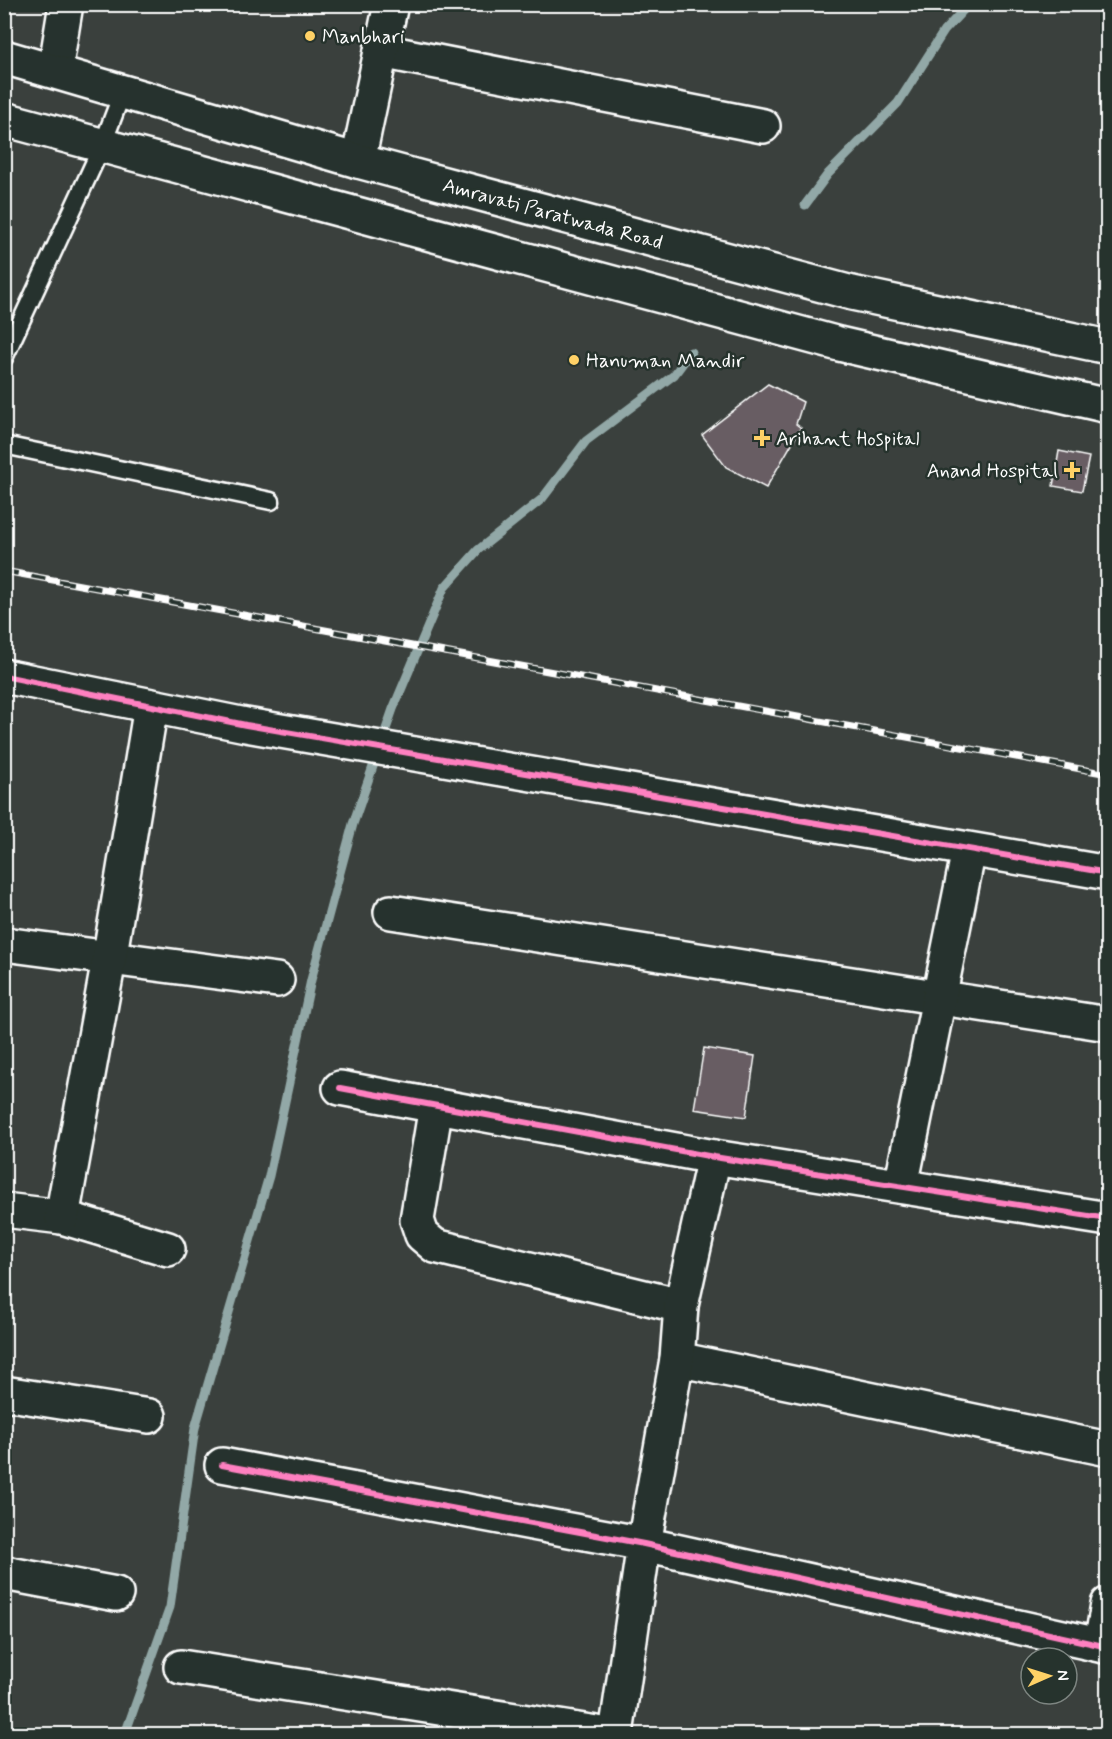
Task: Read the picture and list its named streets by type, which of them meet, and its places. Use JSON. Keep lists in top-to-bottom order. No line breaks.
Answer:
{"streets":{"street":["Amravati Paratwada Road"]},"places":{"other":["Manbhari","Hanuman Mandir"],"health":["Arihant Hospital","Anand Hospital"]},"north":"right"}
